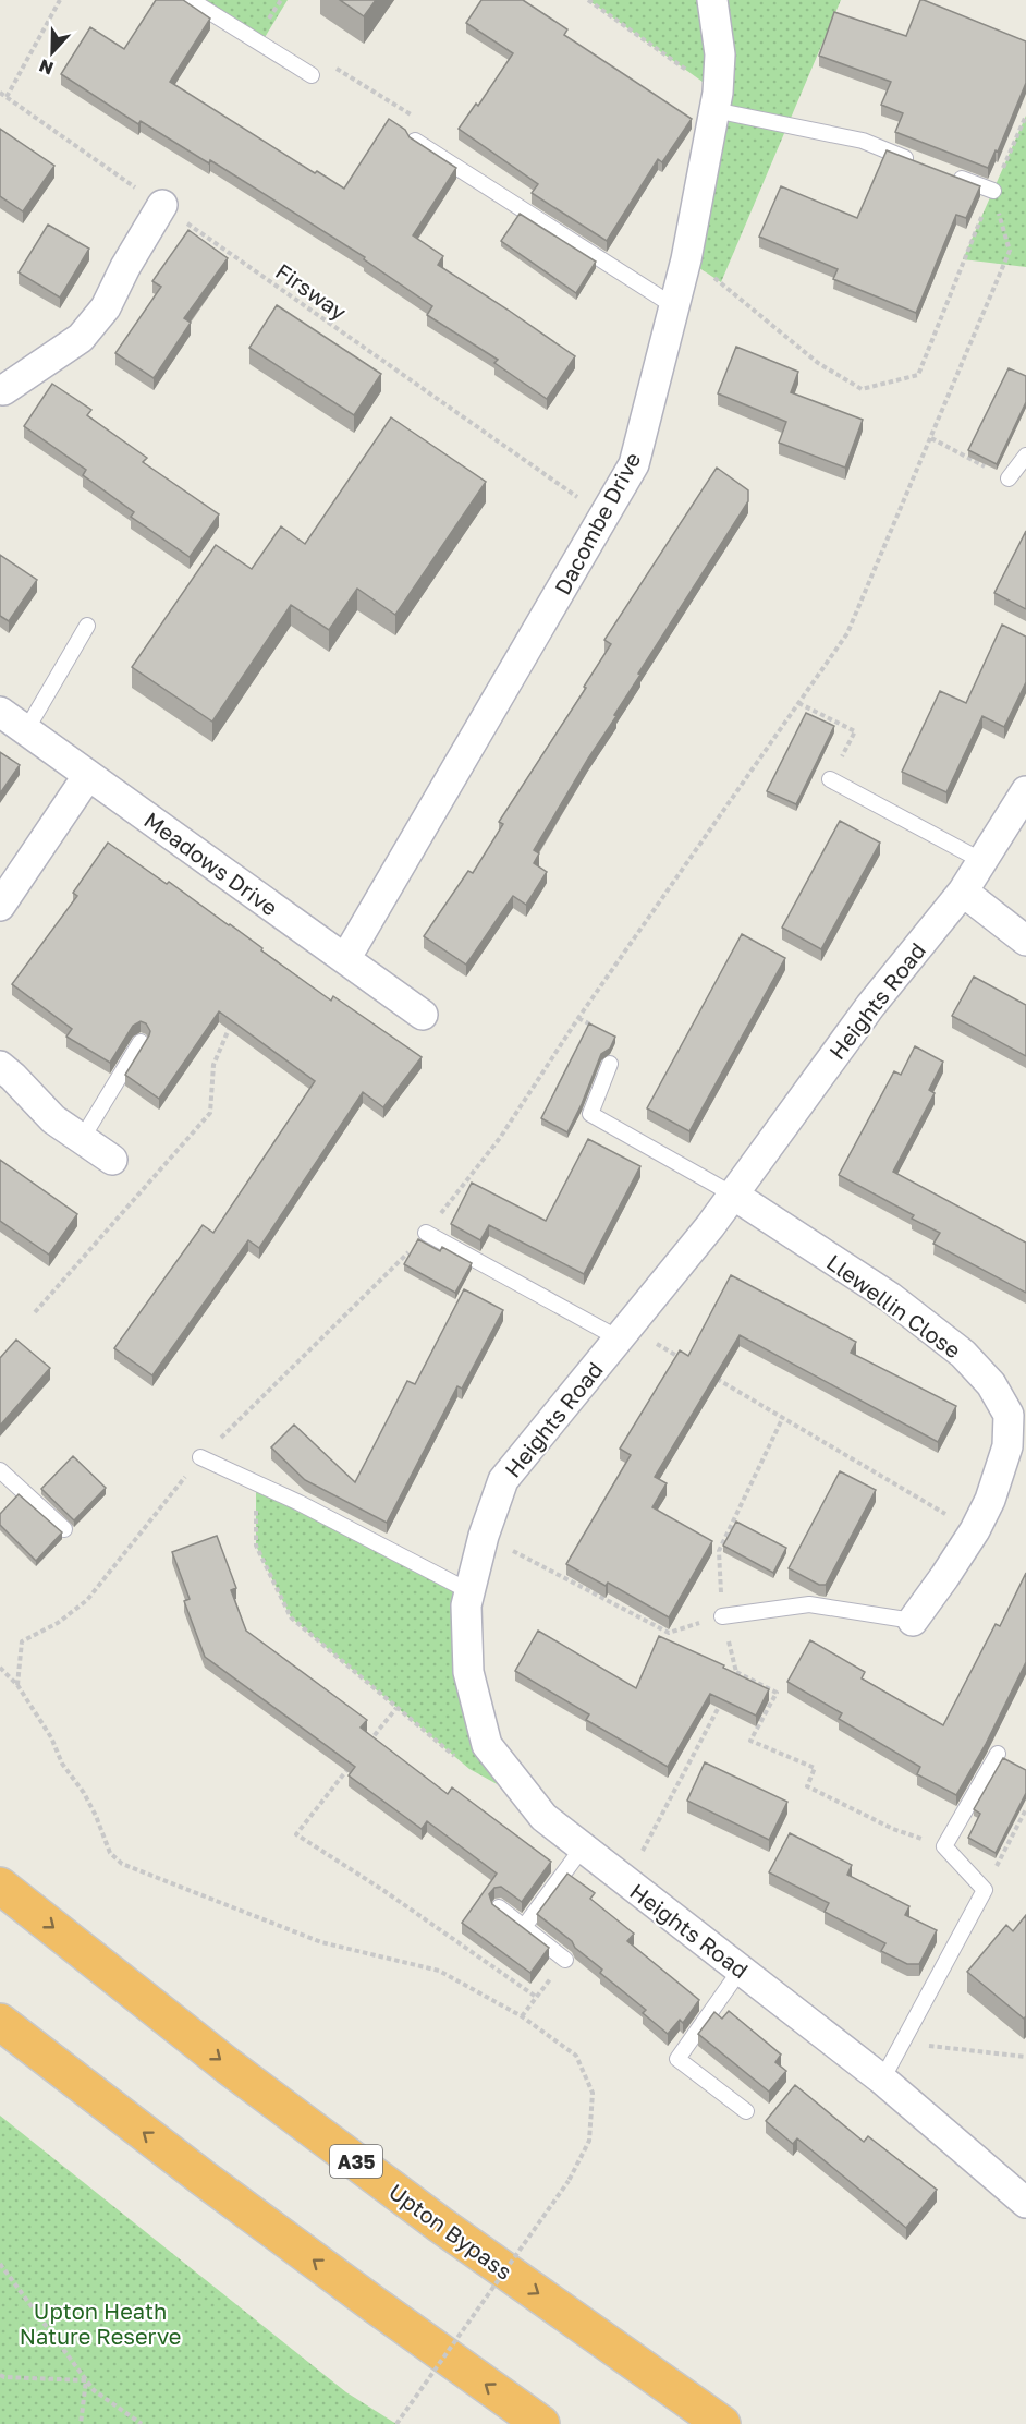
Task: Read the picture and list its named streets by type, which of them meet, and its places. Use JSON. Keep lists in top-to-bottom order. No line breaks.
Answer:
{"streets":{"highway":["A35","Upton Bypass"],"street":["Dacombe Drive","Meadows Drive","Heights Road","Llewellin Close"],"path":["Firsway"]},"crossings":[["Firsway","Dacombe Drive"],["Dacombe Drive","Meadows Drive"],["Heights Road","Llewellin Close"]],"parks":["Upton Heath Nature Reserve"],"north":"bottom"}
